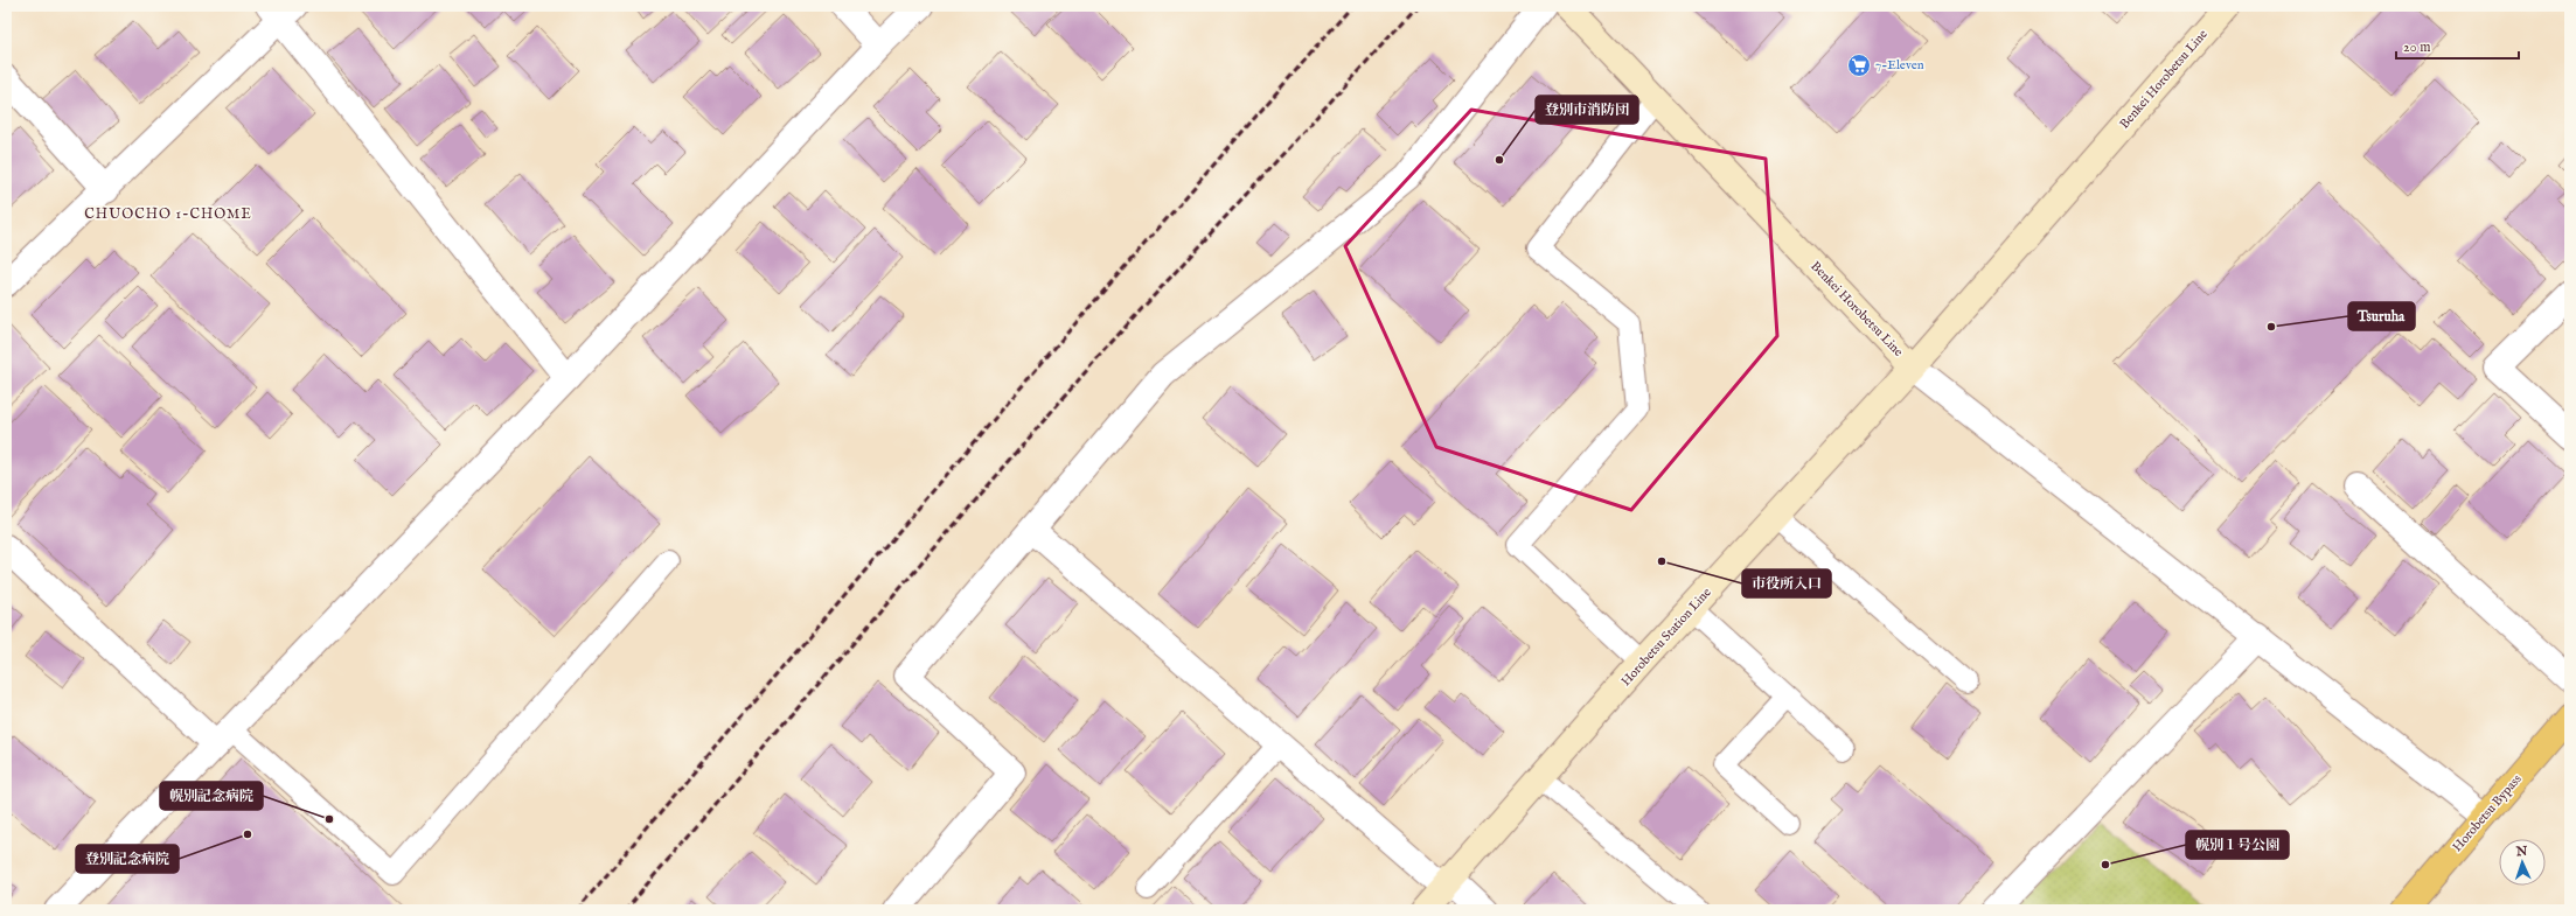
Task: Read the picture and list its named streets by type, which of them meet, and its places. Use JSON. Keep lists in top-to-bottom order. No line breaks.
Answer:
{"streets":{"highway":["Horobetsu Bypass"],"main road":["Benkei Horobetsu Line","Horobetsu Station Line"]},"crossings":[["Benkei Horobetsu Line","Horobetsu Station Line"]],"districts":["CHUOCHO 1-CHOME"],"places":{"supermarket":["7-Eleven"],"other":["登別市消防団","Tsuruha","市役所入口","幌別記念病院","登別記念病院","幌別１号公園"]},"scale_bar":"20 m","north":"top"}
